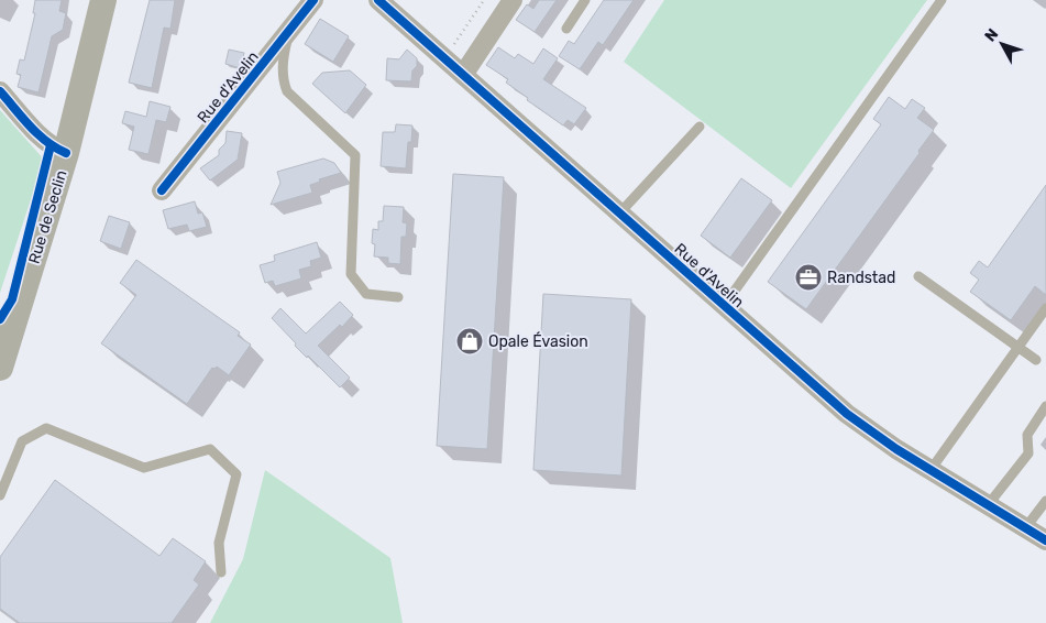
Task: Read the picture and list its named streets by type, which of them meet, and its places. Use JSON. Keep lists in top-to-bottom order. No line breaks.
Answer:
{"streets":{"main road":["Rue de Seclin"],"street":["Rue d'Avelin"]},"places":{"office":["Randstad"],"shop":["Opale Évasion"]},"north":"top left"}
